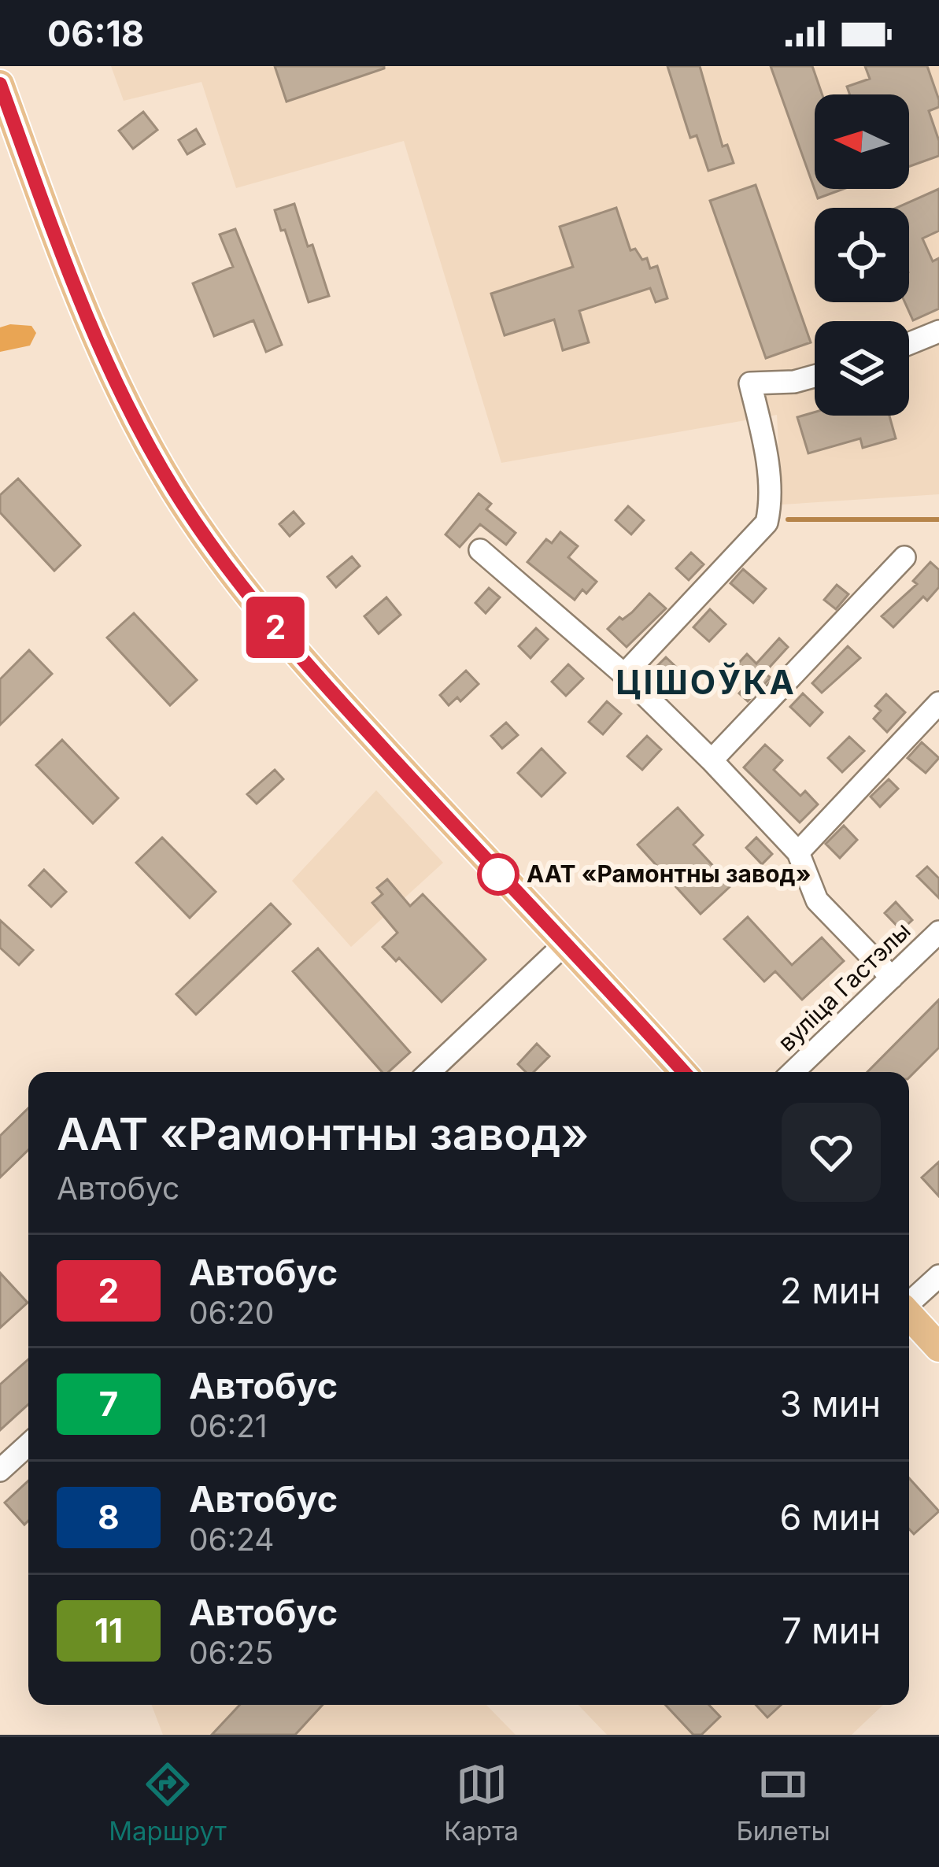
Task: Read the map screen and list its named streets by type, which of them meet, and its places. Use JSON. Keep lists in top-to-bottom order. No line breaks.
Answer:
{"streets":{"street":["вуліца Гастэлы"]},"districts":["ЦІШОЎКА"],"places":["ААТ «Рамонтны завод»"],"lines":["bus line 2"],"north":"left","page":{"status":"06:18","on_map":"2","heading":["ААТ «Рамонтны завод»","Автобус"],"list":[{"mark":"2","name":"Автобус","note":"06:20","value":"2 мин"},{"mark":"7","name":"Автобус","note":"06:21","value":"3 мин"},{"mark":"8","name":"Автобус","note":"06:24","value":"6 мин"},{"mark":"11","name":"Автобус","note":"06:25","value":"7 мин"}],"tabs":["Маршрут","Карта","Билеты"]}}
